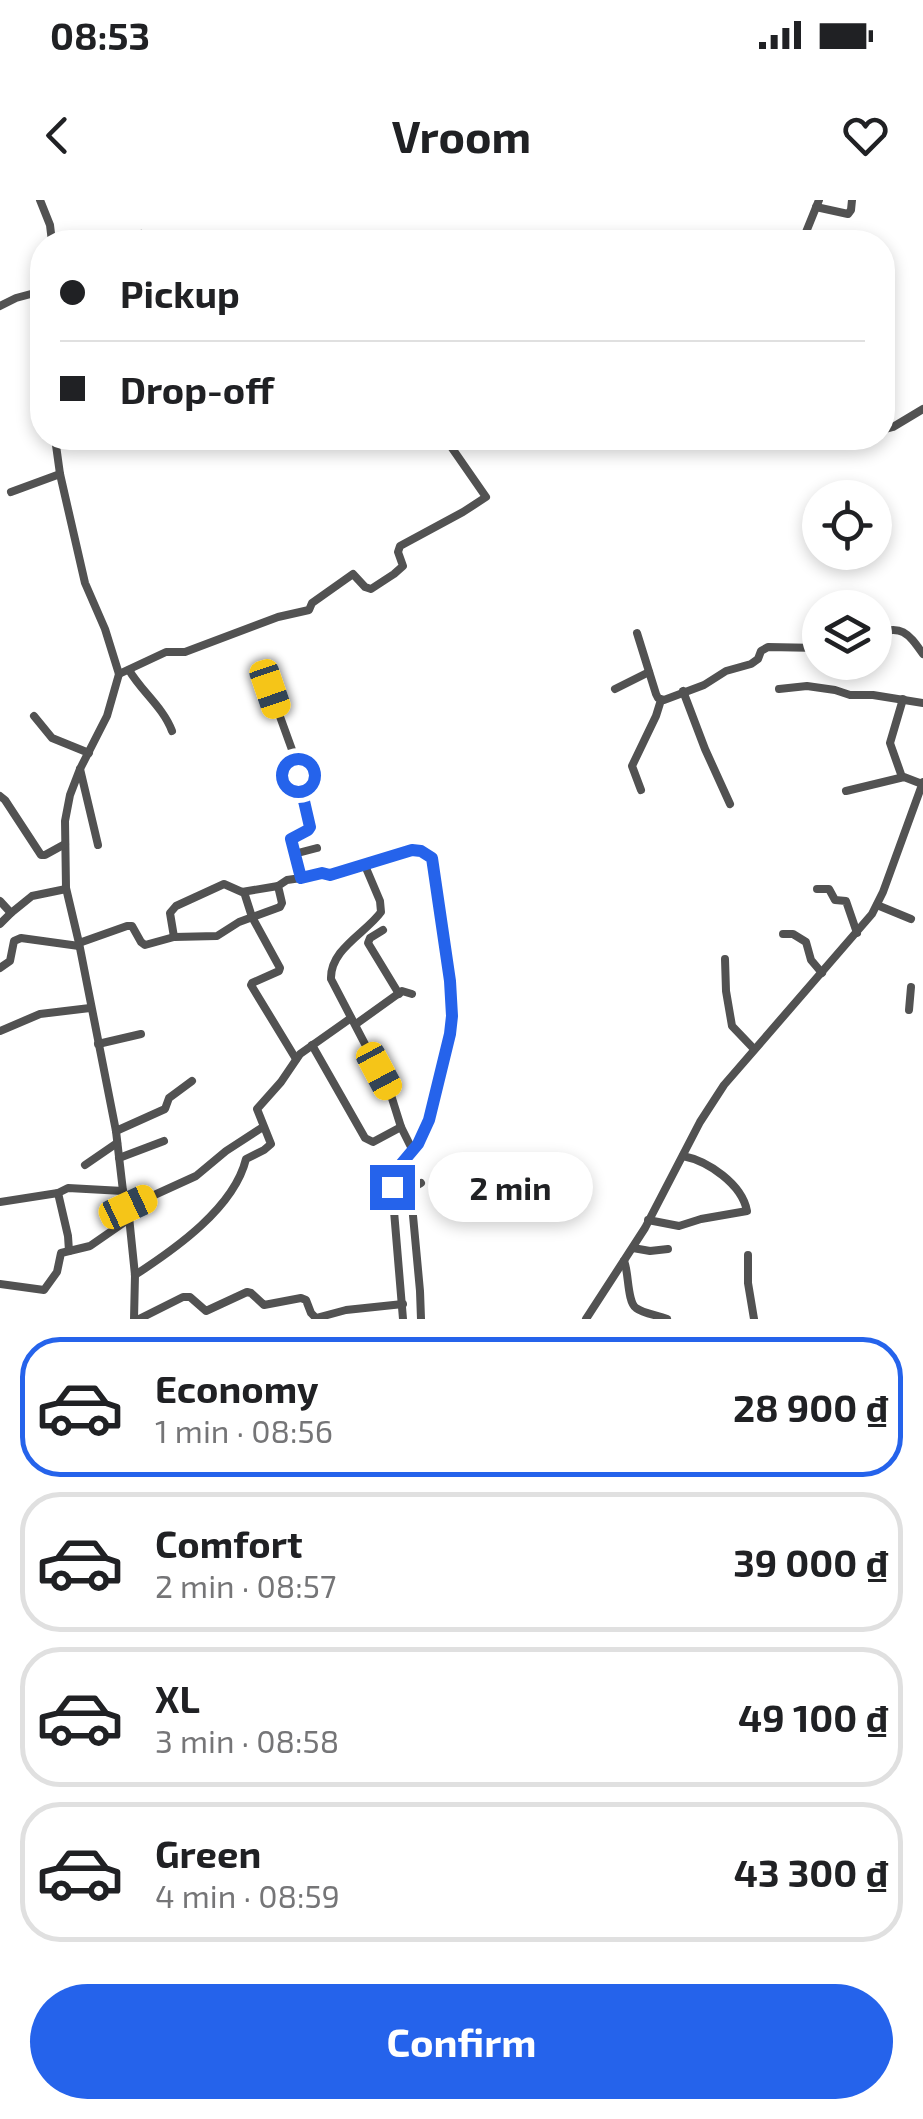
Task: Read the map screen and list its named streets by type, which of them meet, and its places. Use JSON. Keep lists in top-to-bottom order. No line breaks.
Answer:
{"page":{"status":"08:53","header":"Vroom","banner":["Pickup","Drop-off"],"bubble":"2 min","list":[{"name":"Economy","note":"1 min · 08:56","value":"28 900 ₫"},{"name":"Comfort","note":"2 min · 08:57","value":"39 000 ₫"},{"name":"XL","note":"3 min · 08:58","value":"49 100 ₫"},{"name":"Green","note":"4 min · 08:59","value":"43 300 ₫"}],"buttons":"Confirm"}}
